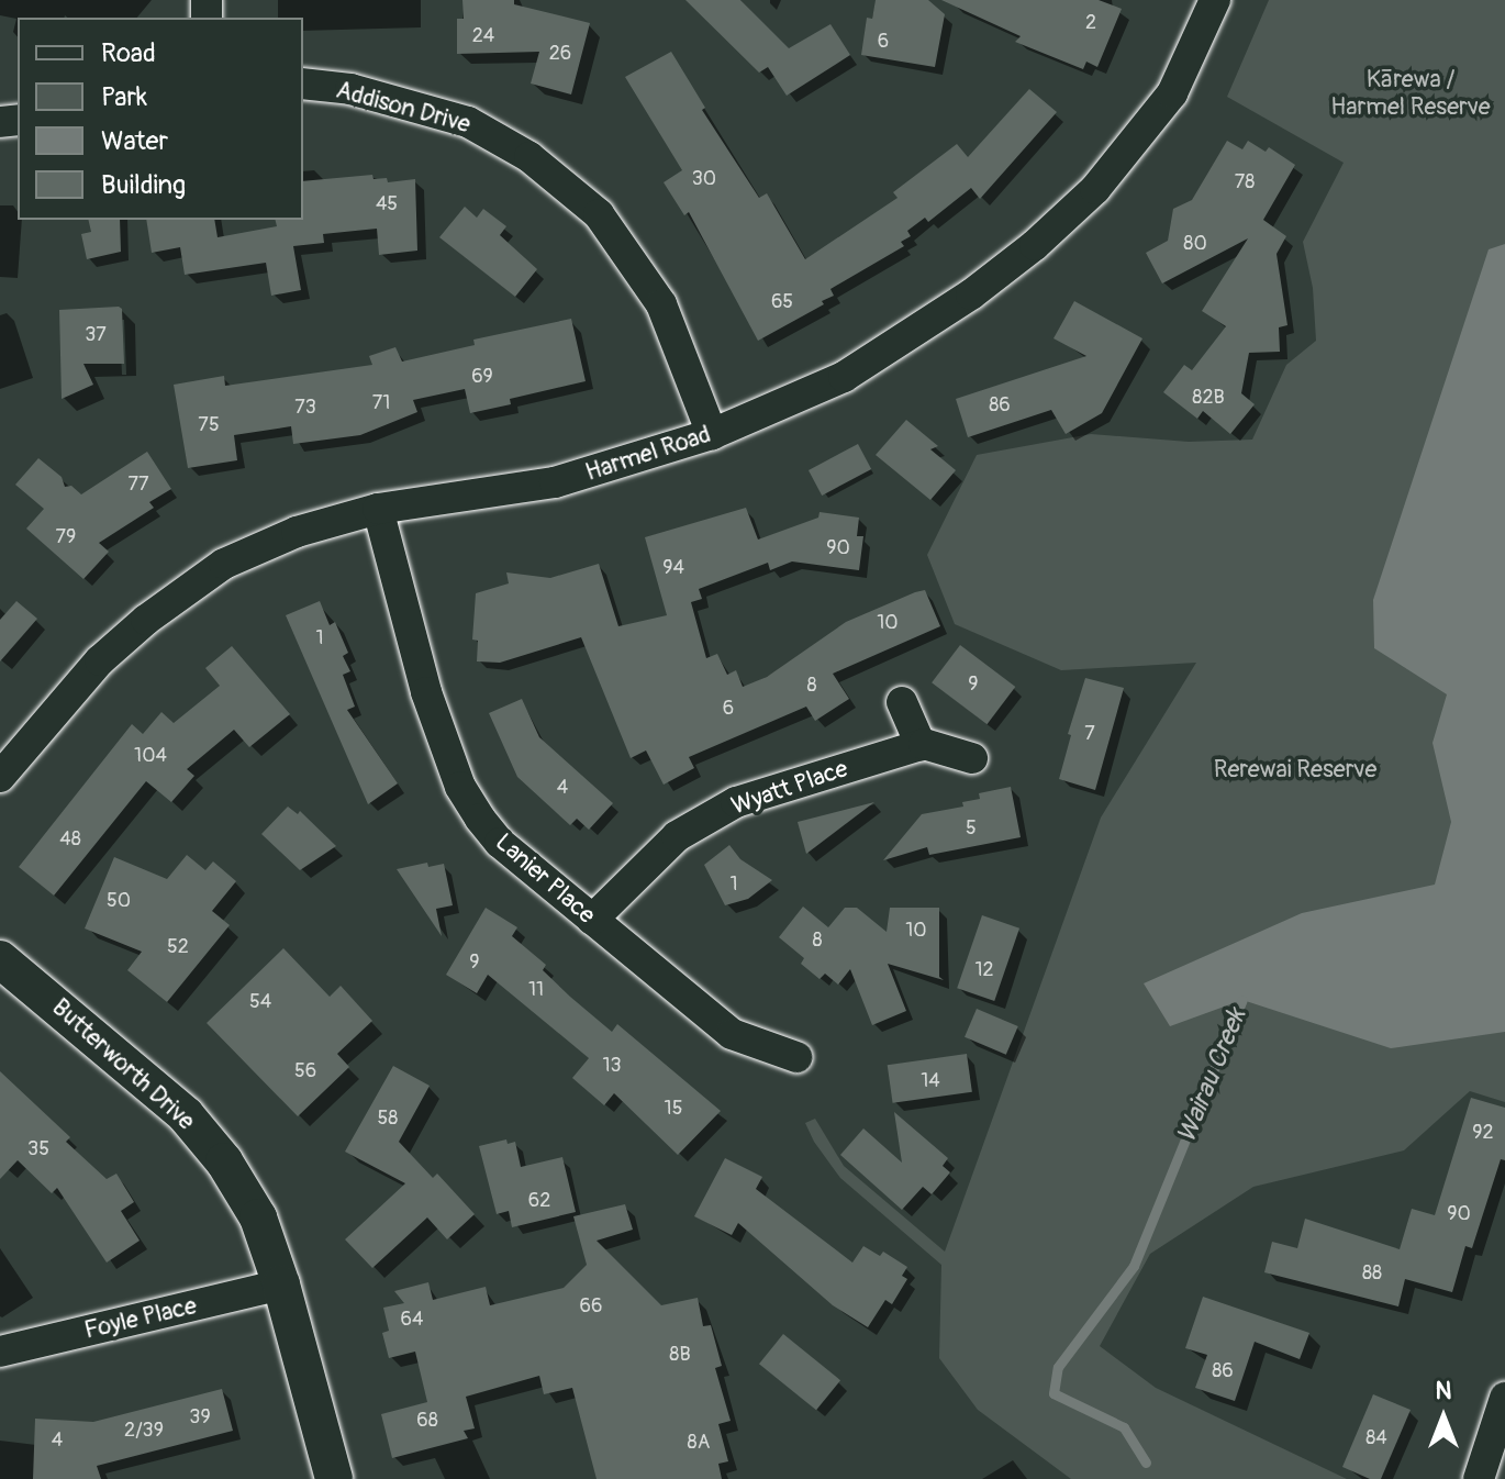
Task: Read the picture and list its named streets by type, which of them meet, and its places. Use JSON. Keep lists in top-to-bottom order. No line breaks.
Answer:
{"streets":{"street":["Addison Drive","Harmel Road","Wyatt Place","Lanier Place","Butterworth Drive","Foyle Place"]},"crossings":[["Addison Drive","Harmel Road"],["Harmel Road","Lanier Place"],["Wyatt Place","Lanier Place"],["Butterworth Drive","Foyle Place"]],"water":["Wairau Creek"],"parks":["Kārewa / Harmel Reserve","Rerewai Reserve"],"house_numbers":["2","24","6","26","30","78","45","80","65","37","69","82B","71","86","73","75","77","79","90","94","10","1","9","8","6","7","104","4","5","48","1","50","10","8","52","9","12","11","54","13","56","14","15","58","92","35","62","90","88","66","64","8B","86","39","68","2/39","84","4","8A"],"legend":["Road","Park","Water","Building"],"north":"top"}
